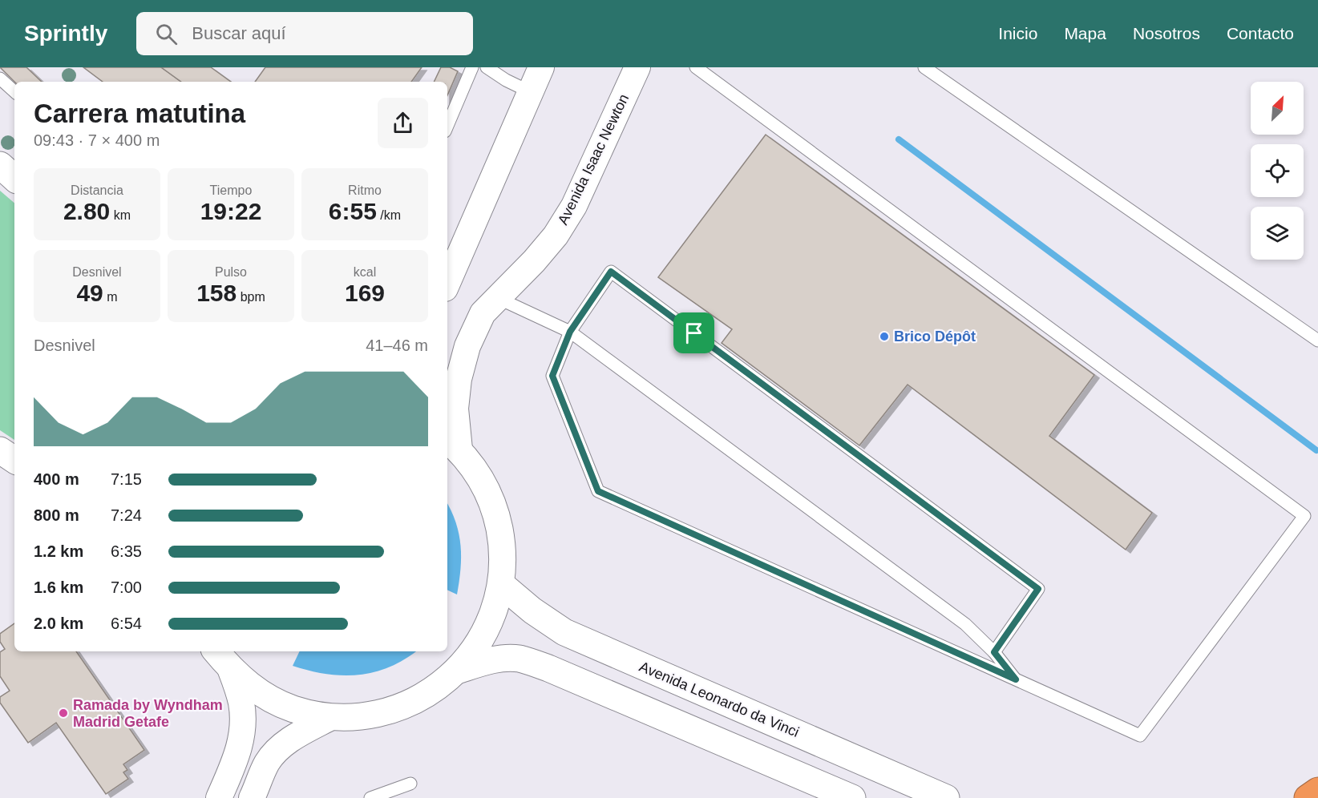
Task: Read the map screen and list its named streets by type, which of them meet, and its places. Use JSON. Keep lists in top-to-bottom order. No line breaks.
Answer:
{"streets":{"street":["Avenida Isaac Newton","Avenida Leonardo da Vinci"]},"places":["Brico Dépôt","Ramada by Wyndham Madrid Getafe"],"north":"top right","page":{"header":"Sprintly","search":"Buscar aquí","nav":["Inicio","Mapa","Nosotros","Contacto"],"heading":["Carrera matutina","09:43 · 7 × 400 m"],"stats":[["Distancia","2.80 km"],["Tiempo","19:22"],["Ritmo","6:55 /km"],["Desnivel","49 m"],["Pulso","158 bpm"],["kcal","169"]],"chart":["Desnivel","41–46 m"],"list":[{"name":"400 m","note":"7:15"},{"name":"800 m","note":"7:24"},{"name":"1.2 km","note":"6:35"},{"name":"1.6 km","note":"7:00"},{"name":"2.0 km","note":"6:54"}]}}
